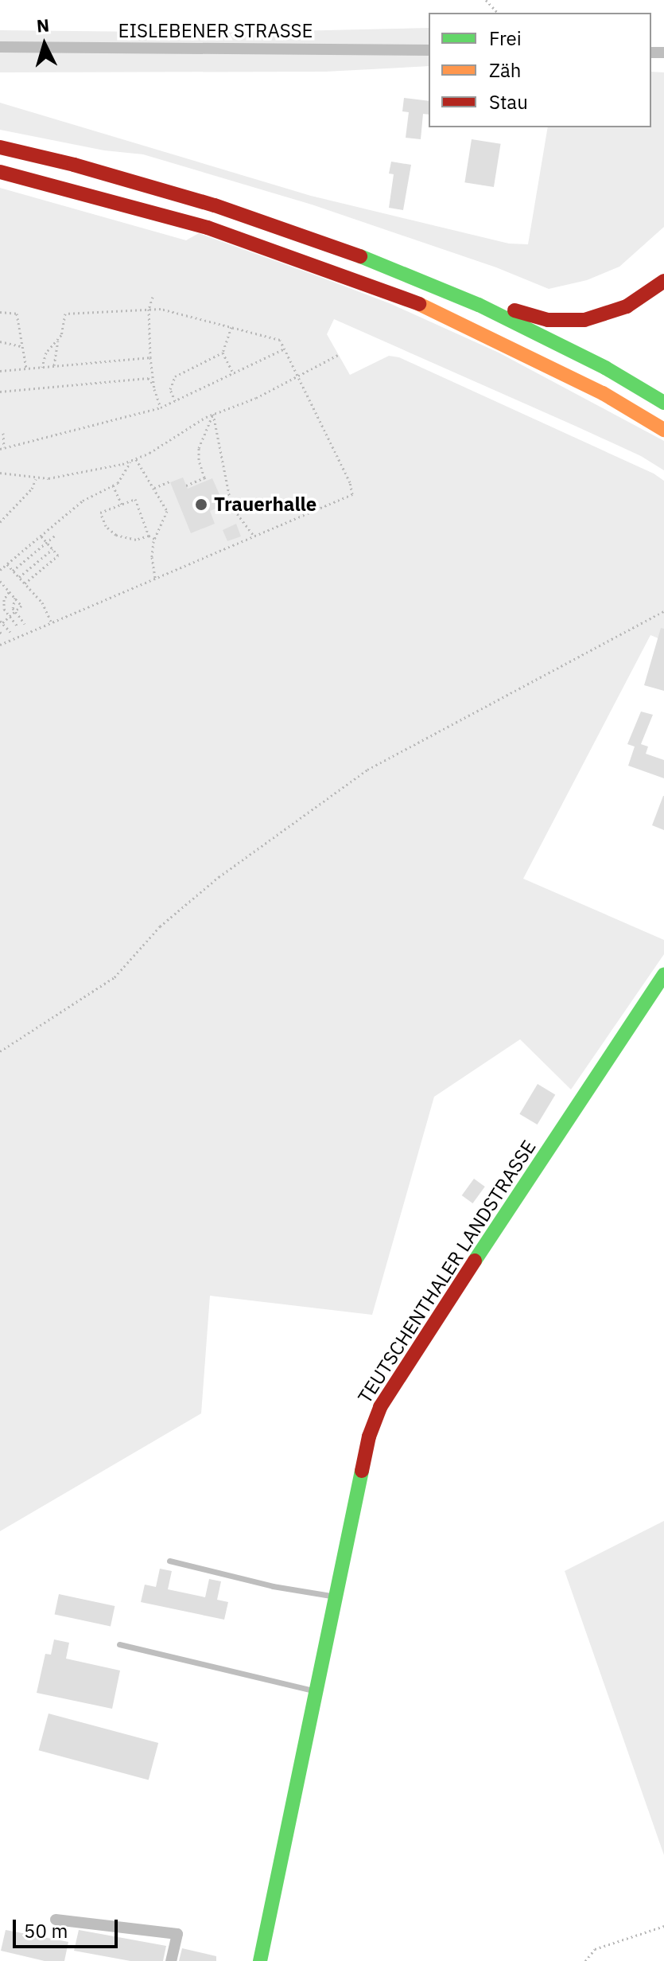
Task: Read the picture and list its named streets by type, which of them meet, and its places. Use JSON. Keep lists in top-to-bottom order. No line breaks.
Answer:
{"streets":{"main road":["TEUTSCHENTHALER LANDSTRASSE"],"street":["EISLEBENER STRASSE"]},"places":["Trauerhalle"],"legend":["Frei","Zäh","Stau"],"scale_bar":"50 m","north":"top"}
